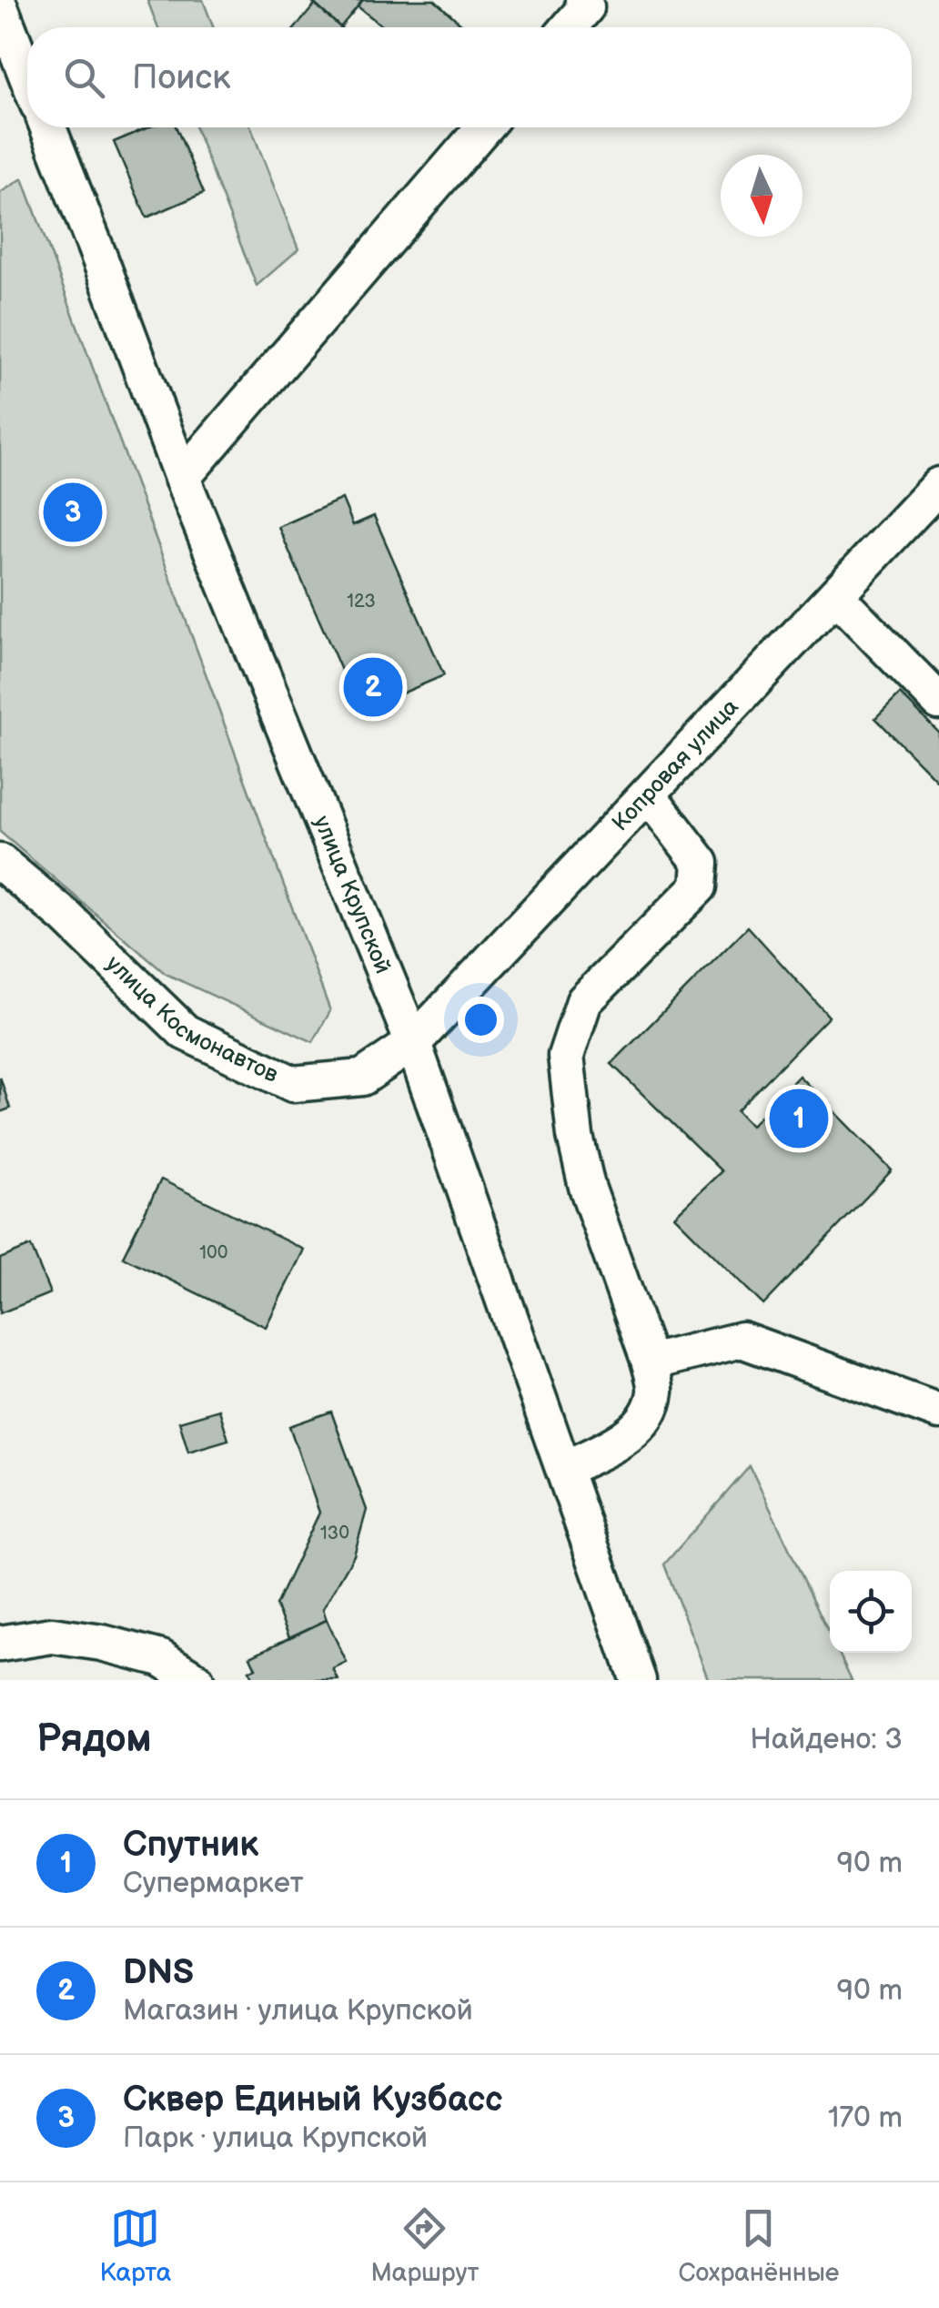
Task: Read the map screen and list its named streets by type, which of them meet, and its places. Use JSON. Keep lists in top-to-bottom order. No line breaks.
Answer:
{"streets":{"street":["Копровая улица","улица Крупской","улица Космонавтов"]},"crossings":[["Копровая улица","улица Крупской"],["Копровая улица","улица Космонавтов"],["улица Крупской","улица Космонавтов"]],"house_numbers":["123","100","130"],"north":"bottom","page":{"search":"Поиск","pins":["3","2","1"],"heading":["Рядом","Найдено: 3"],"list":[{"mark":"1","name":"Спутник","note":"Супермаркет","value":"90 m"},{"mark":"2","name":"DNS","note":"Магазин · улица Крупской","value":"90 m"},{"mark":"3","name":"Сквер Единый Кузбасс","note":"Парк · улица Крупской","value":"170 m"}],"nav":["Карта","Маршрут","Сохранённые"]}}
